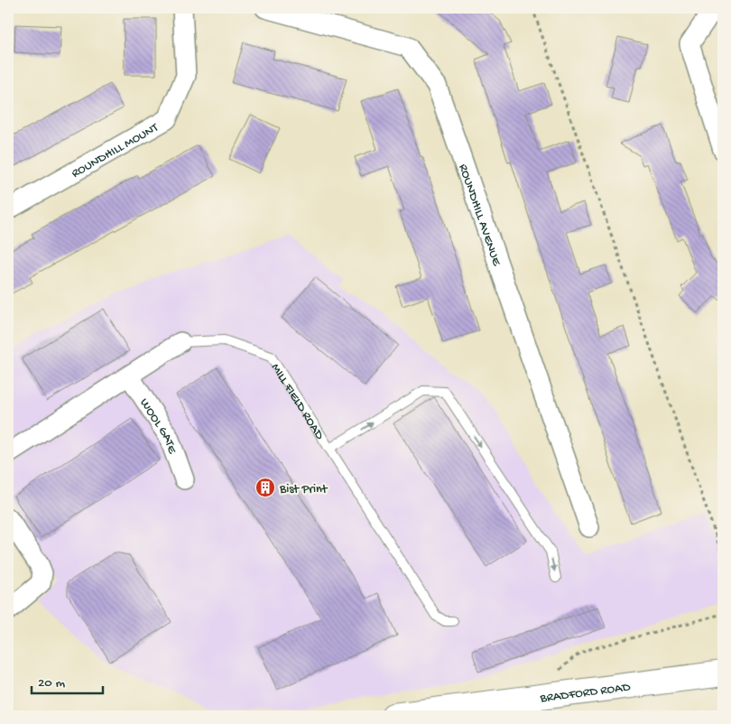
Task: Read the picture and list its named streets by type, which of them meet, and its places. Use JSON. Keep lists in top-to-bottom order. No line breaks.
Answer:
{"streets":{"main road":["BRADFORD ROAD"],"street":["ROUNDHILL MOUNT","ROUNDHILL AVENUE","MILL FIELD ROAD","WOOL GATE"]},"crossings":[["MILL FIELD ROAD","WOOL GATE"]],"places":{"building":["Bist Print"]},"scale_bar":"20 m"}
